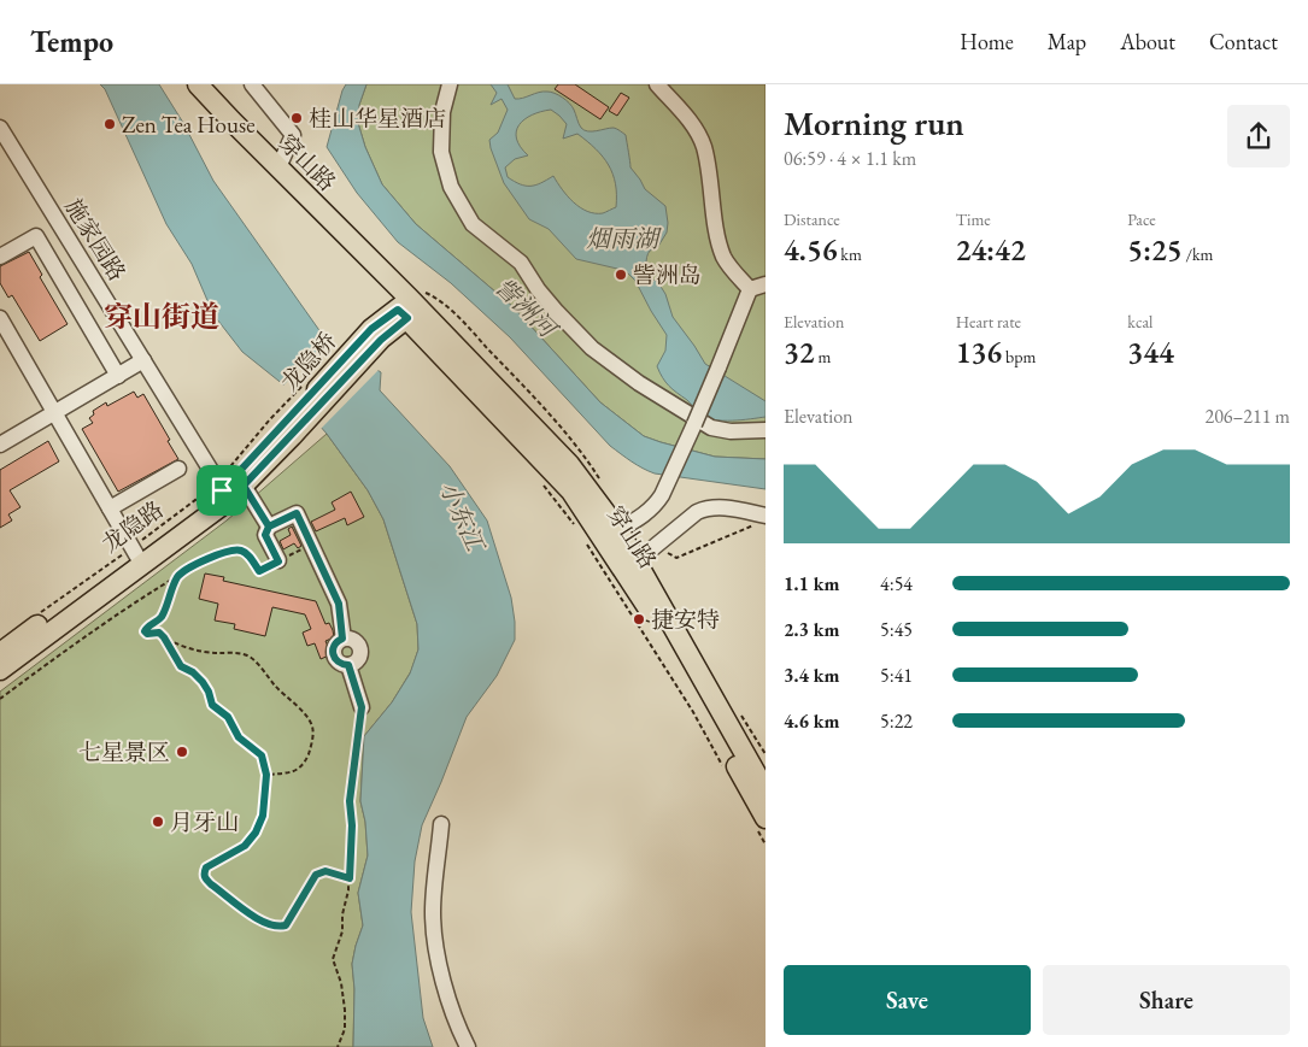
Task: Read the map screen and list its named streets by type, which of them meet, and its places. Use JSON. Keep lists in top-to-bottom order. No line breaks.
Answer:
{"streets":{"main road":["穿山路","龙隐桥","龙隐路"],"street":["施家园路"]},"crossings":[["穿山路","龙隐桥"],["施家园路","龙隐路"],["龙隐桥","龙隐路"]],"districts":["穿山街道"],"water":["烟雨湖","訾洲河","小东江"],"places":["桂山华星酒店","Zen Tea House","訾洲岛","捷安特","七星景区","月牙山"],"page":{"header":"Tempo","nav":["Home","Map","About","Contact"],"heading":["Morning run","06:59 · 4 × 1.1 km"],"stats":[["Distance","4.56 km"],["Time","24:42"],["Pace","5:25 /km"],["Elevation","32 m"],["Heart rate","136 bpm"],["kcal","344"]],"chart":["Elevation","206–211 m"],"list":[{"name":"1.1 km","note":"4:54"},{"name":"2.3 km","note":"5:45"},{"name":"3.4 km","note":"5:41"},{"name":"4.6 km","note":"5:22"}],"buttons":["Save","Share"]}}
